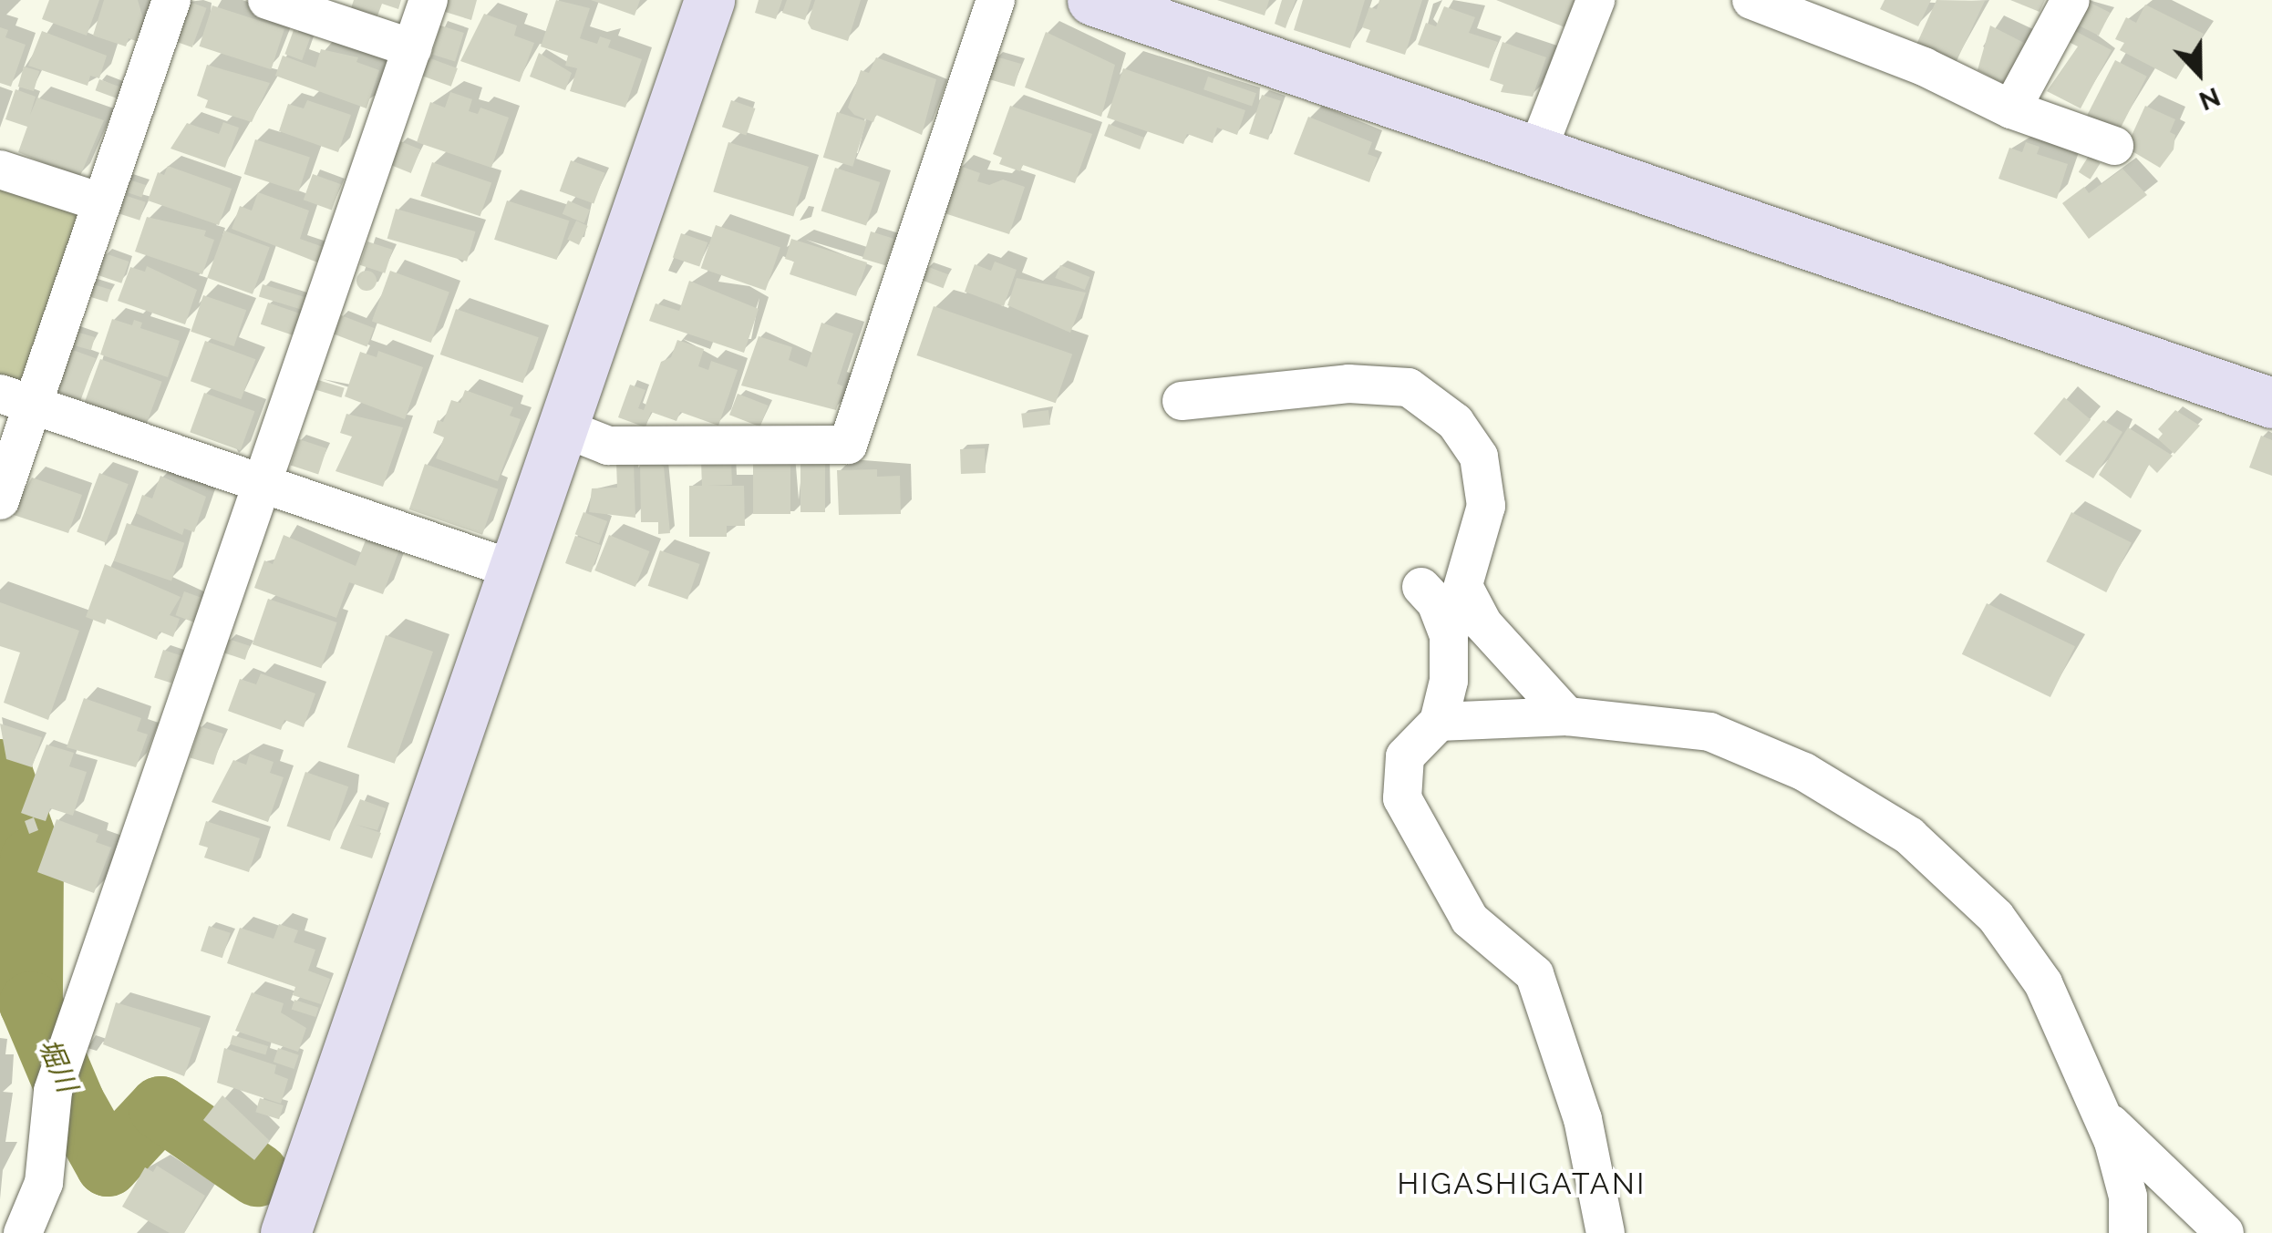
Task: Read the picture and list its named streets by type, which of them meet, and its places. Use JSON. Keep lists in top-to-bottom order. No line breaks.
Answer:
{"districts":["HIGASHIGATANI"],"water":["堀川"],"north":"bottom"}
